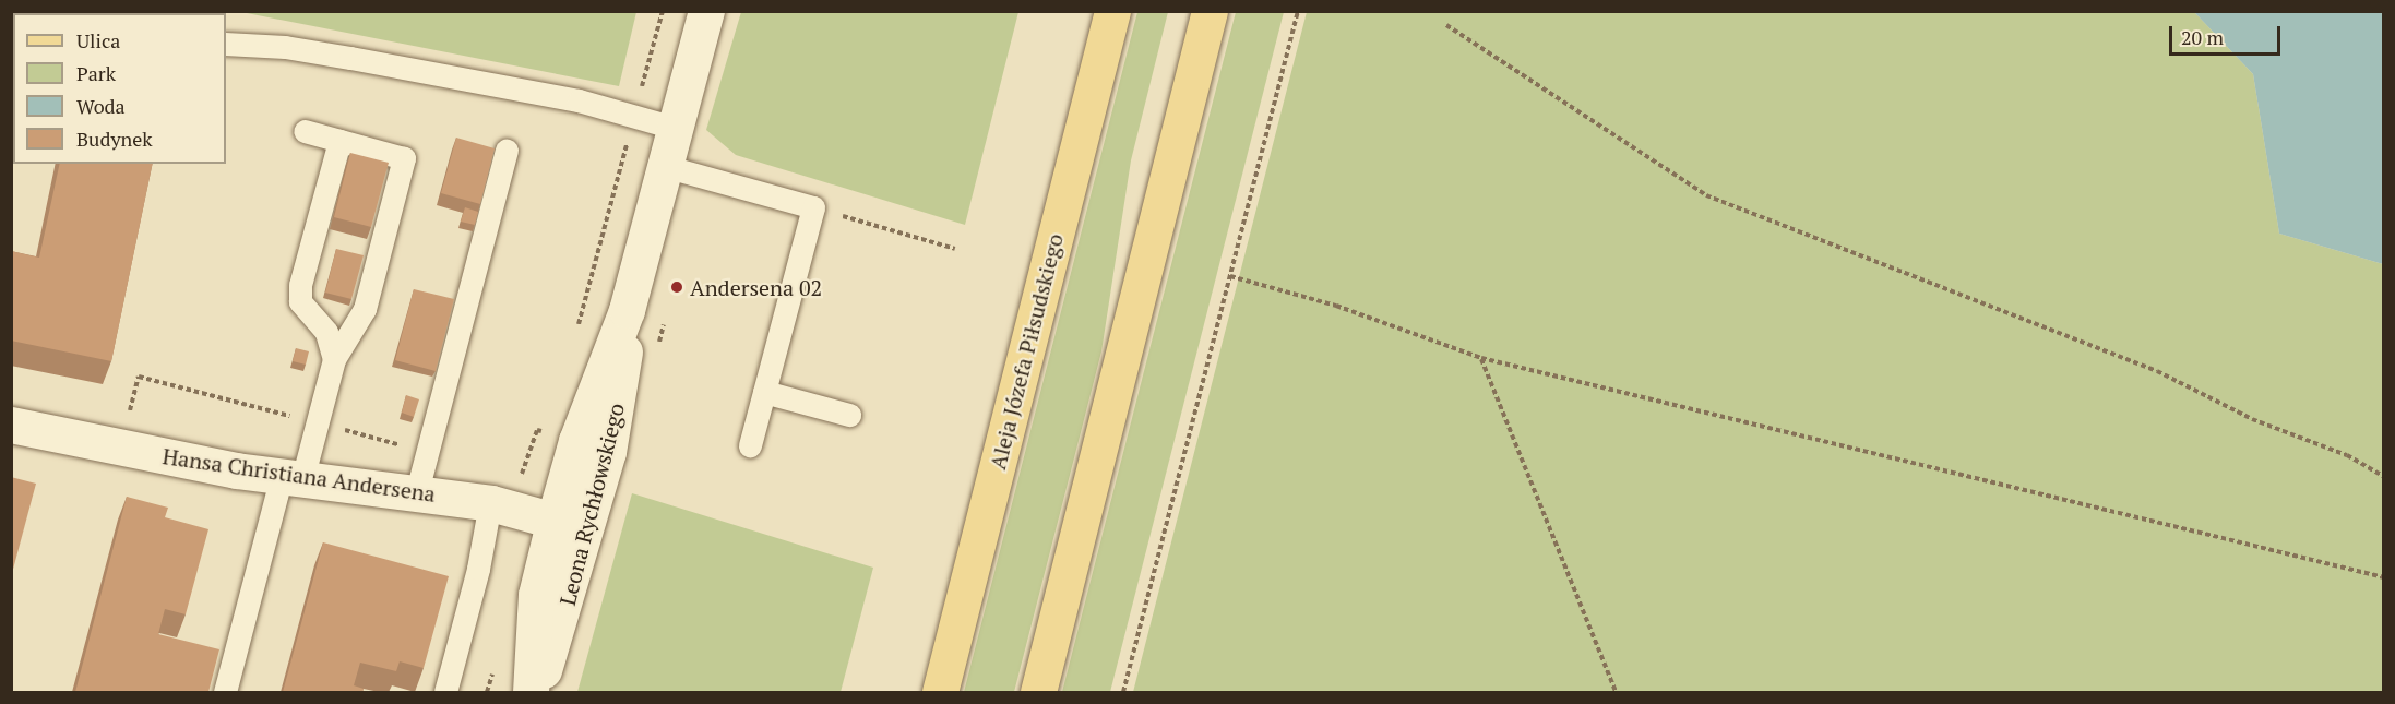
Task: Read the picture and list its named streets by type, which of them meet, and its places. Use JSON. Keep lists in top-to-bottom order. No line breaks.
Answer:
{"streets":{"main road":["Aleja Józefa Piłsudskiego"],"street":["Hansa Christiana Andersena","Leona Rychłowskiego"]},"crossings":[["Hansa Christiana Andersena","Leona Rychłowskiego"]],"places":["Andersena 02"],"legend":["Ulica","Park","Woda","Budynek"],"scale_bar":"20 m"}
